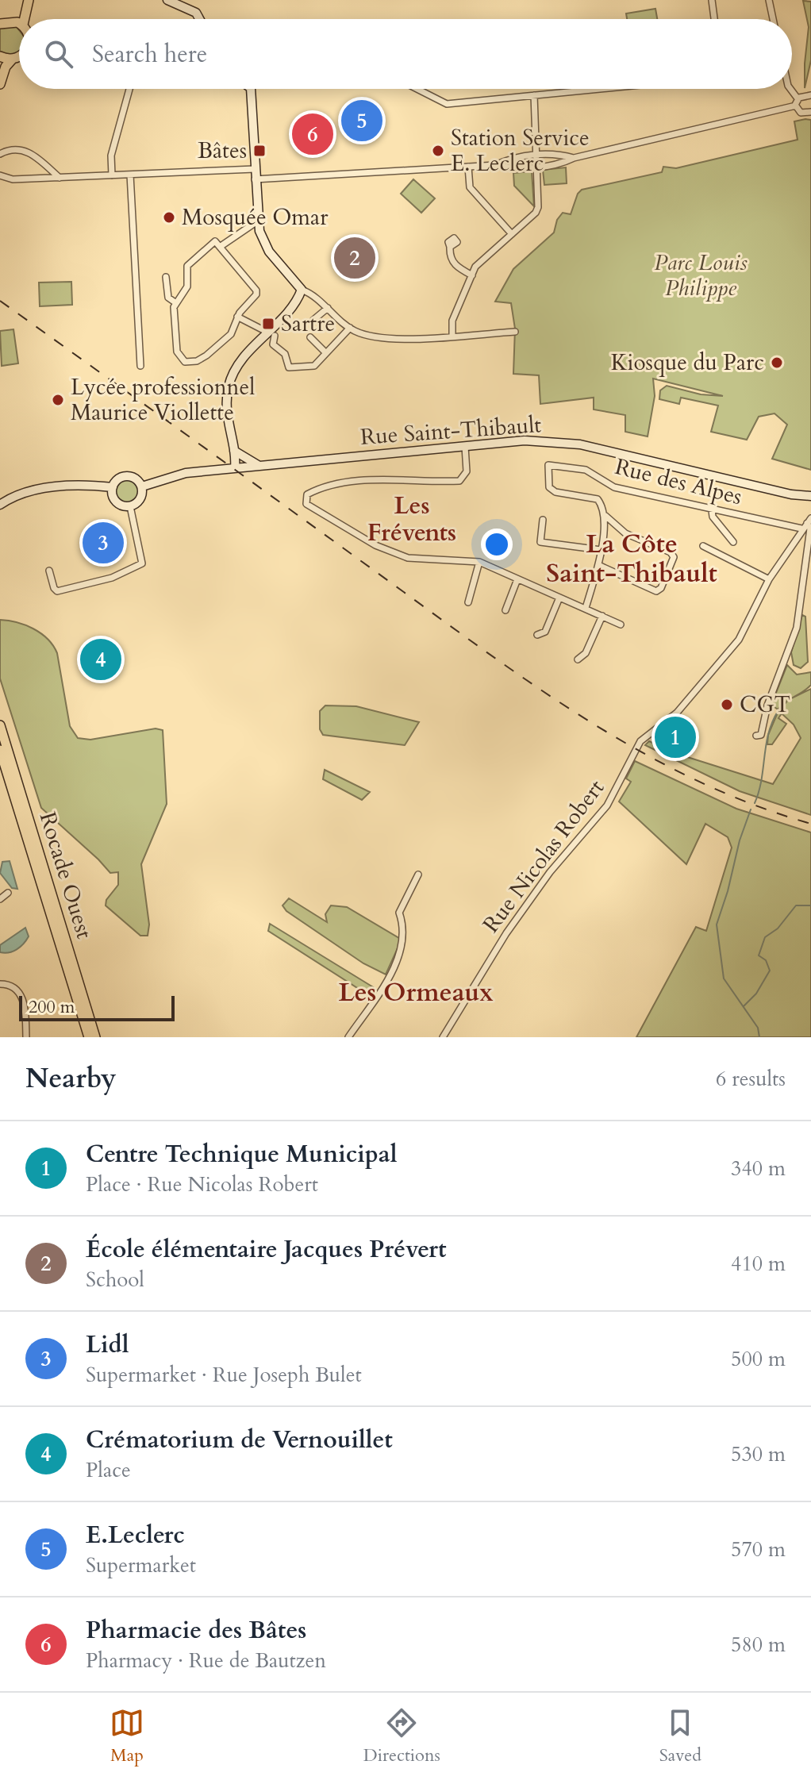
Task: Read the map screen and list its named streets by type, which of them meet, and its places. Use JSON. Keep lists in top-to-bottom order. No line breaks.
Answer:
{"streets":{"main road":["Rue Saint-Thibault","Rocade Ouest"],"street":["Rue des Alpes","Rue Nicolas Robert"]},"crossings":[["Rue des Alpes","Rue Nicolas Robert"]],"districts":["Les Frévents","La Côte Saint-Thibault","Les Ormeaux"],"parks":["Parc Louis Philippe"],"places":{"transit":["Bâtes","Sartre"],"other":["Station Service E. Leclerc","Mosquée Omar","Kiosque du Parc","Lycée professionnel Maurice Viollette","CGT"]},"scale_bar":"200 m","page":{"search":"Search here","pins":["5","6","2","3","4","1"],"scale":"200 m","heading":["Nearby","6 results"],"list":[{"mark":"1","name":"Centre Technique Municipal","note":"Place · Rue Nicolas Robert","value":"340 m"},{"mark":"2","name":"École élémentaire Jacques Prévert","note":"School","value":"410 m"},{"mark":"3","name":"Lidl","note":"Supermarket · Rue Joseph Bulet","value":"500 m"},{"mark":"4","name":"Crématorium de Vernouillet","note":"Place","value":"530 m"},{"mark":"5","name":"E.Leclerc","note":"Supermarket","value":"570 m"},{"mark":"6","name":"Pharmacie des Bâtes","note":"Pharmacy · Rue de Bautzen","value":"580 m"}],"nav":["Map","Directions","Saved"]}}
